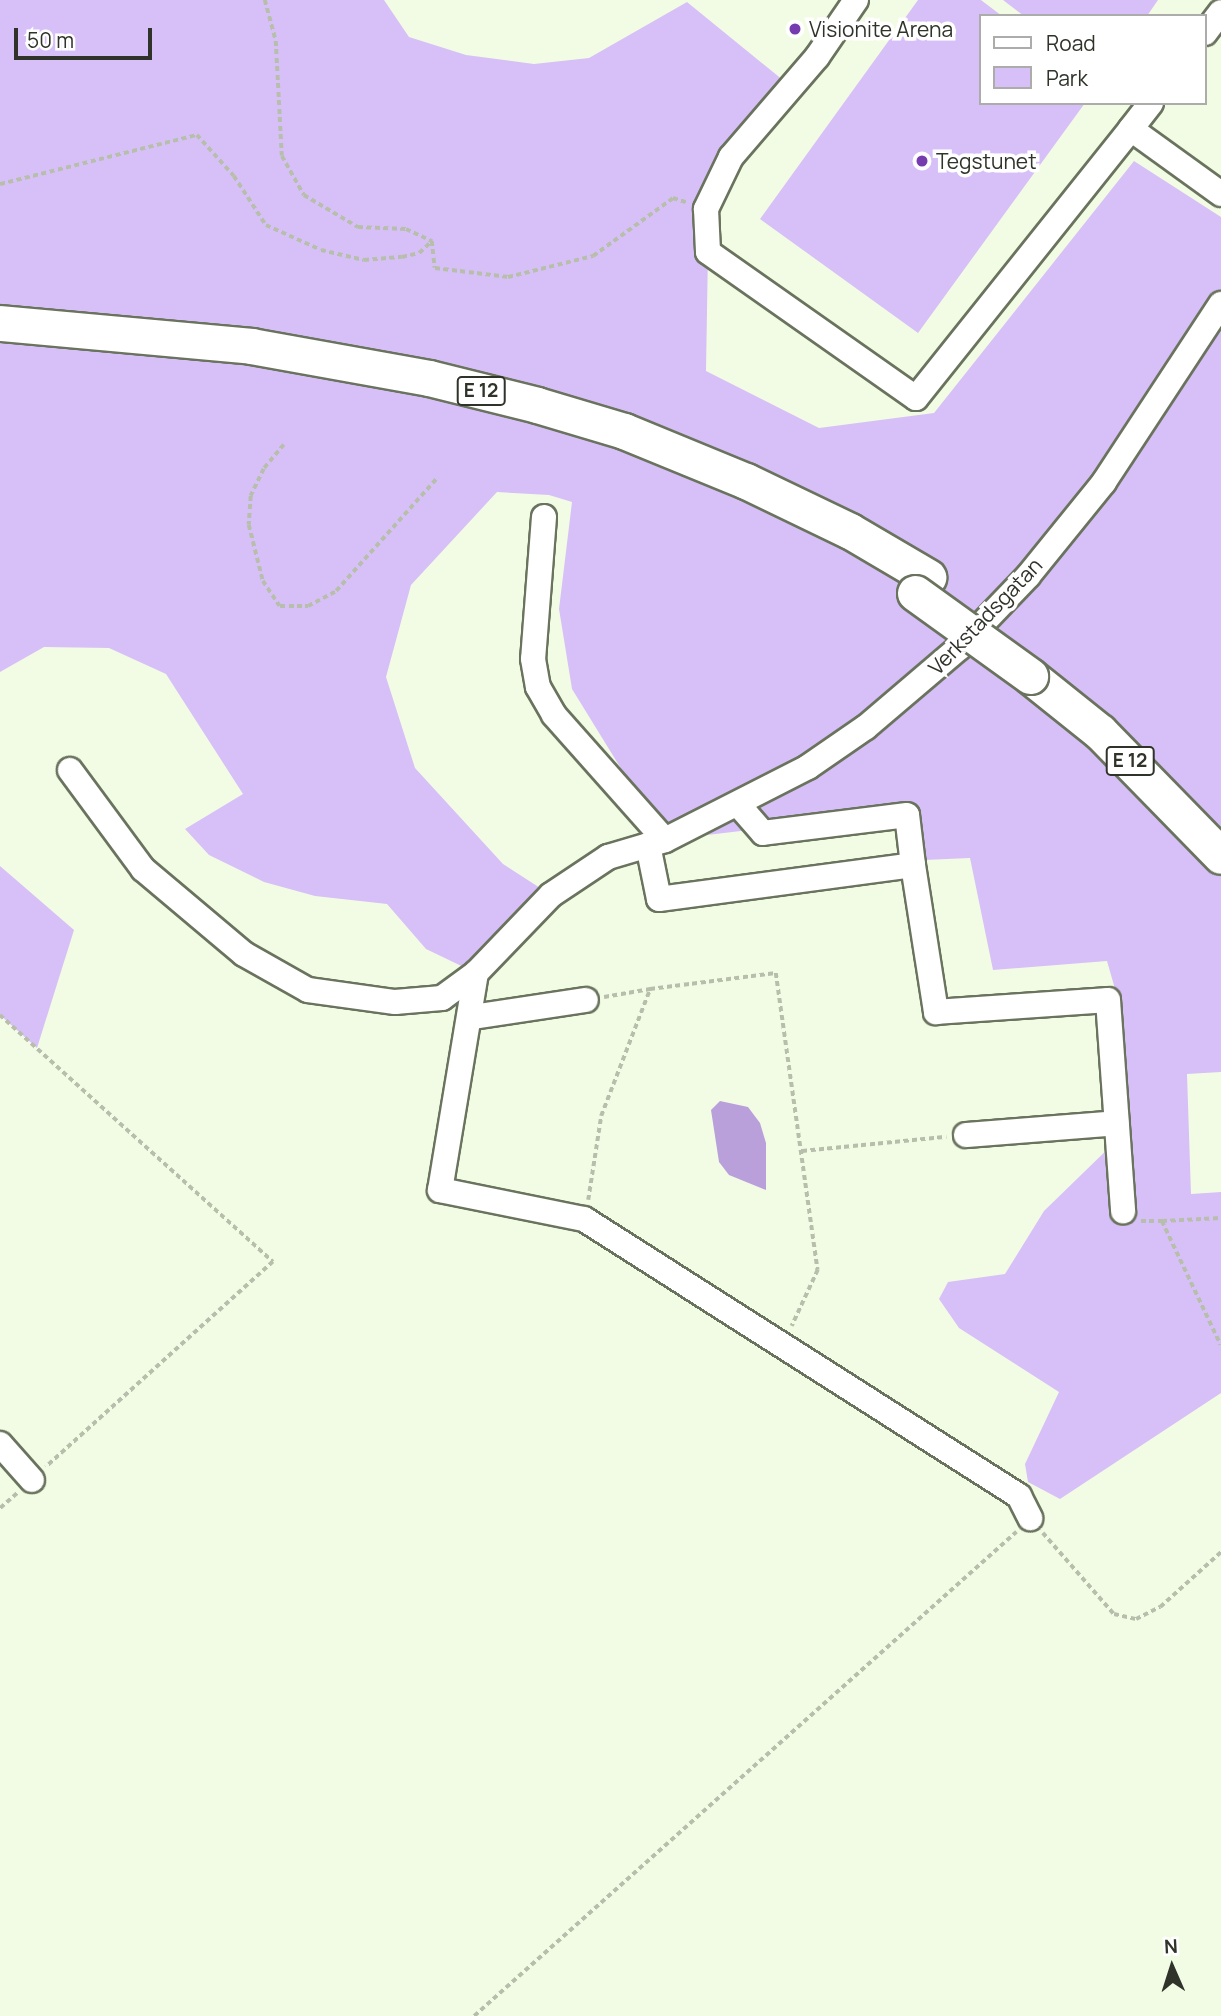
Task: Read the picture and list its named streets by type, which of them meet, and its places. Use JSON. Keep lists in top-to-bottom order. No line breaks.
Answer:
{"streets":{"highway":["E 12"],"street":["Verkstadsgatan"]},"places":["Visionite Arena","Tegstunet"],"legend":["Road","Park"],"scale_bar":"50 m","north":"top"}
